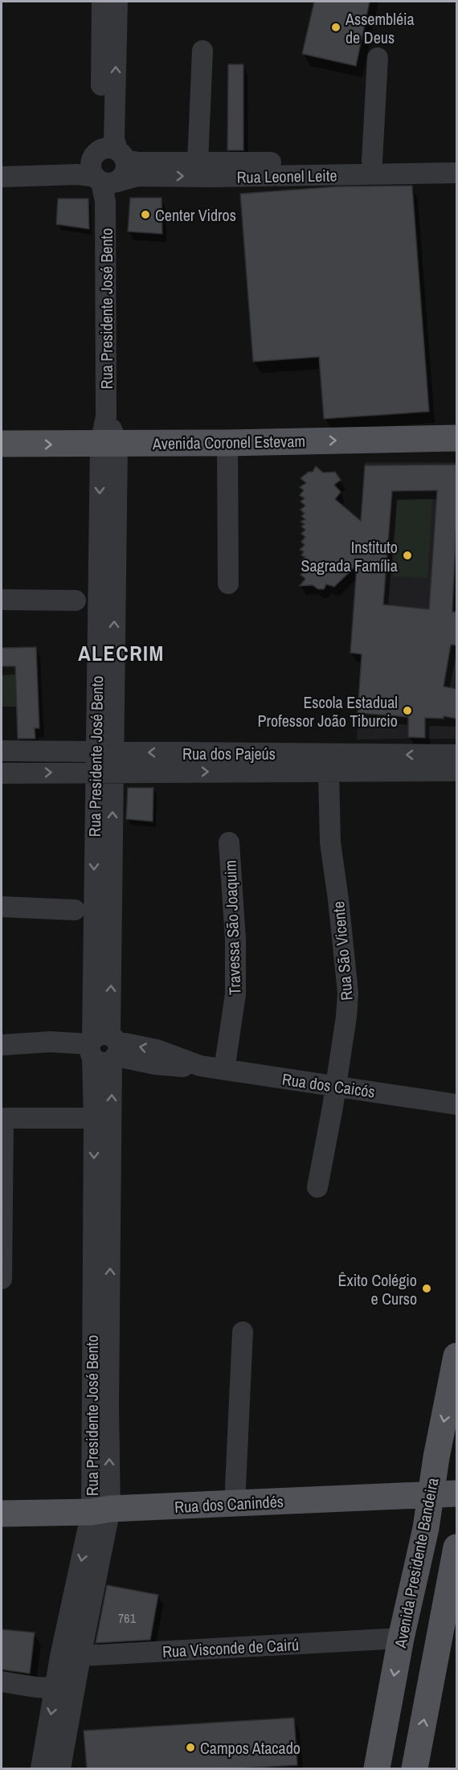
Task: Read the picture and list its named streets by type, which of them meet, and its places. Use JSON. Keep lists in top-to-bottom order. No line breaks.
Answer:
{"streets":{"main road":["Avenida Coronel Estevam","Rua dos Canindés","Avenida Presidente Bandeira"],"street":["Rua Leonel Leite","Rua Presidente José Bento","Rua dos Pajeús","Travessa São Joaquim","Rua São Vicente","Rua dos Caicós","Rua Visconde de Cairú"]},"crossings":[["Rua Leonel Leite","Rua Presidente José Bento"],["Rua Presidente José Bento","Avenida Coronel Estevam"],["Rua Presidente José Bento","Rua dos Pajeús"],["Rua Presidente José Bento","Rua dos Caicós"],["Rua Presidente José Bento","Rua dos Canindés"],["Rua Presidente José Bento","Rua Visconde de Cairú"],["Rua dos Pajeús","Rua São Vicente"],["Travessa São Joaquim","Rua dos Caicós"],["Rua São Vicente","Rua dos Caicós"],["Rua dos Canindés","Avenida Presidente Bandeira"],["Avenida Presidente Bandeira","Rua Visconde de Cairú"]],"one_way":["Avenida Coronel Estevam"],"districts":["ALECRIM"],"places":["Assembléia de Deus","Center Vidros","Instituto Sagrada Família","Escola Estadual Professor João Tiburcio","Êxito Colégio e Curso","Campos Atacado"],"house_numbers":["761"]}
